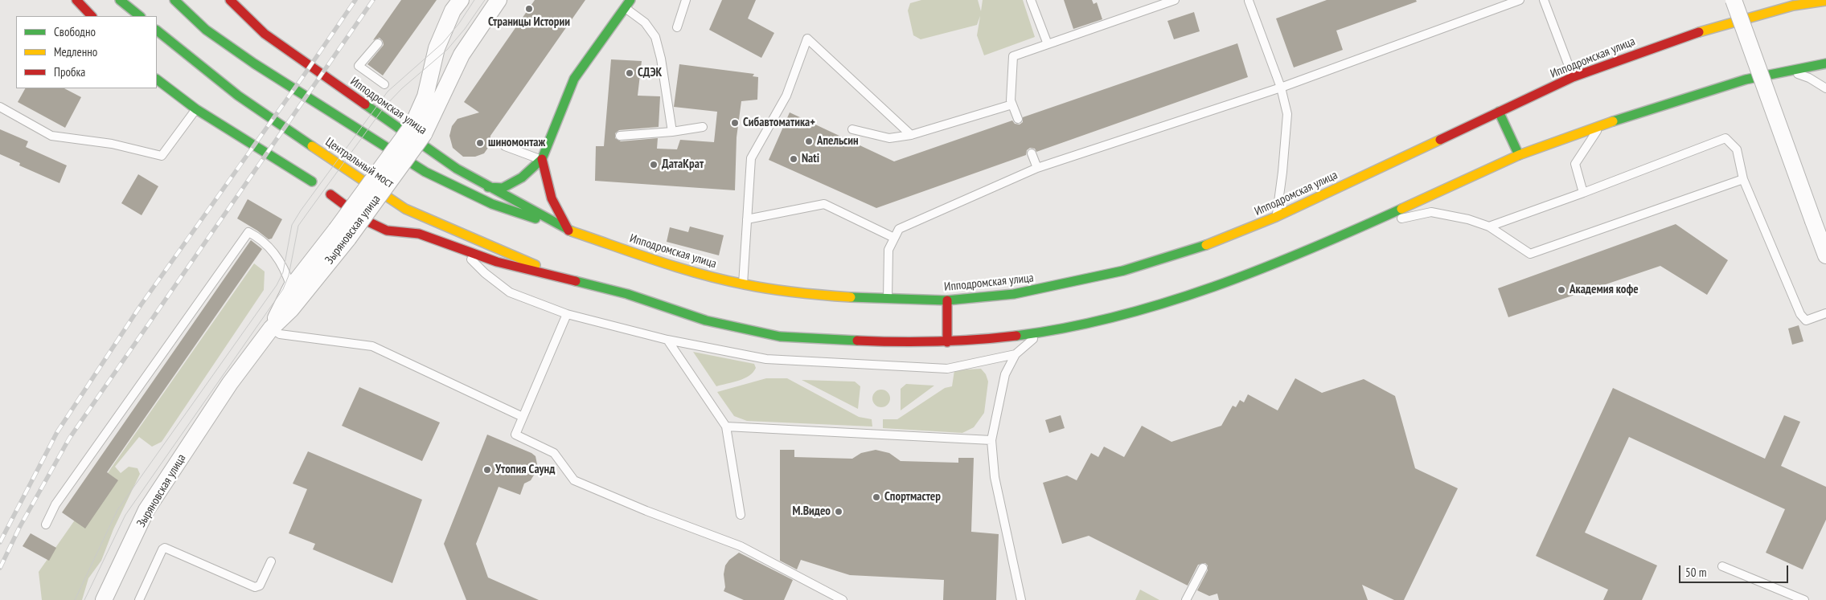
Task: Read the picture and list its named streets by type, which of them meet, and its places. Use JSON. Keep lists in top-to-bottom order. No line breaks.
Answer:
{"streets":{"main road":["Ипподромская улица","Центральный мост"],"street":["Зыряновская улица"]},"places":["Страницы Истории","СДЭК","Сибавтоматика+","Апельсин","шиномонтаж","Nati","ДатаКрат","Академия кофе","Утопия Саунд","Спортмастер","М.Видео"],"legend":["Свободно","Медленно","Пробка"],"scale_bar":"50 m"}
